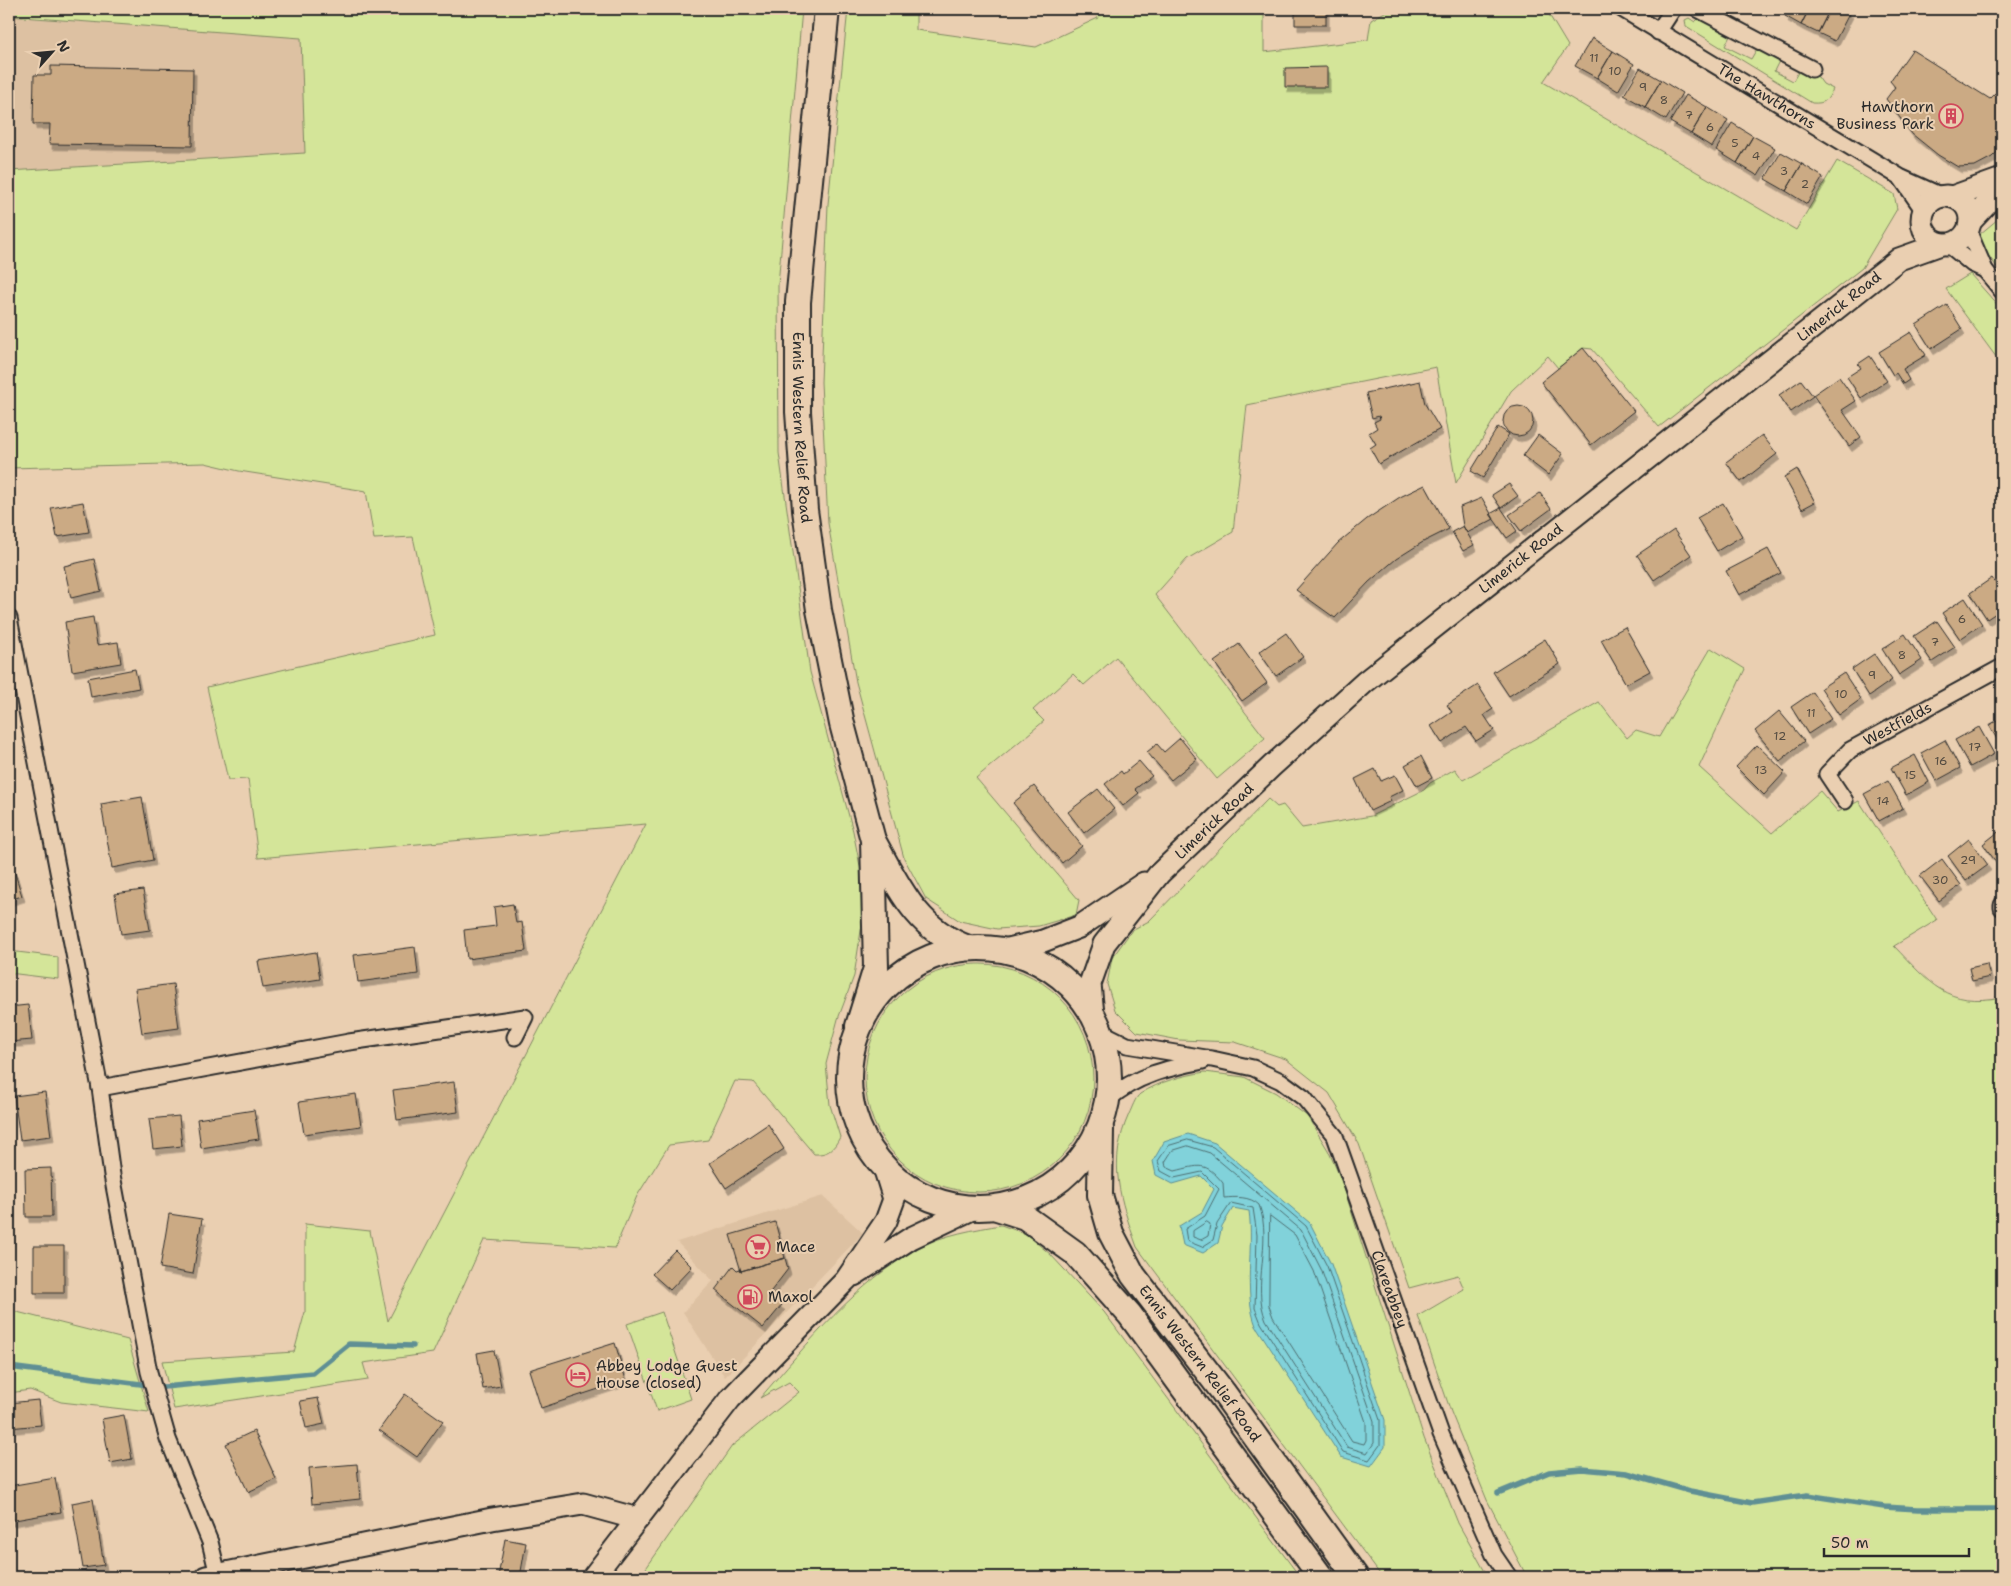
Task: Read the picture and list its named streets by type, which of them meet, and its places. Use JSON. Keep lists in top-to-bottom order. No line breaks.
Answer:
{"streets":{"main road":["Limerick Road","Ennis Western Relief Road"],"street":["The Hawthorns","Westfields","Clareabbey"]},"crossings":[["The Hawthorns","Limerick Road"]],"places":{"building":["Hawthorn Business Park"],"supermarket":["Mace"],"fuel station":["Maxol"],"hotel":["Abbey Lodge Guest House (closed)"]},"house_numbers":["11","10","9","8","7","6","5","4","3","2","6","7","8","9","10","11","12","17","16","13","15","14","29","30"],"scale_bar":"50 m","north":"top right"}
